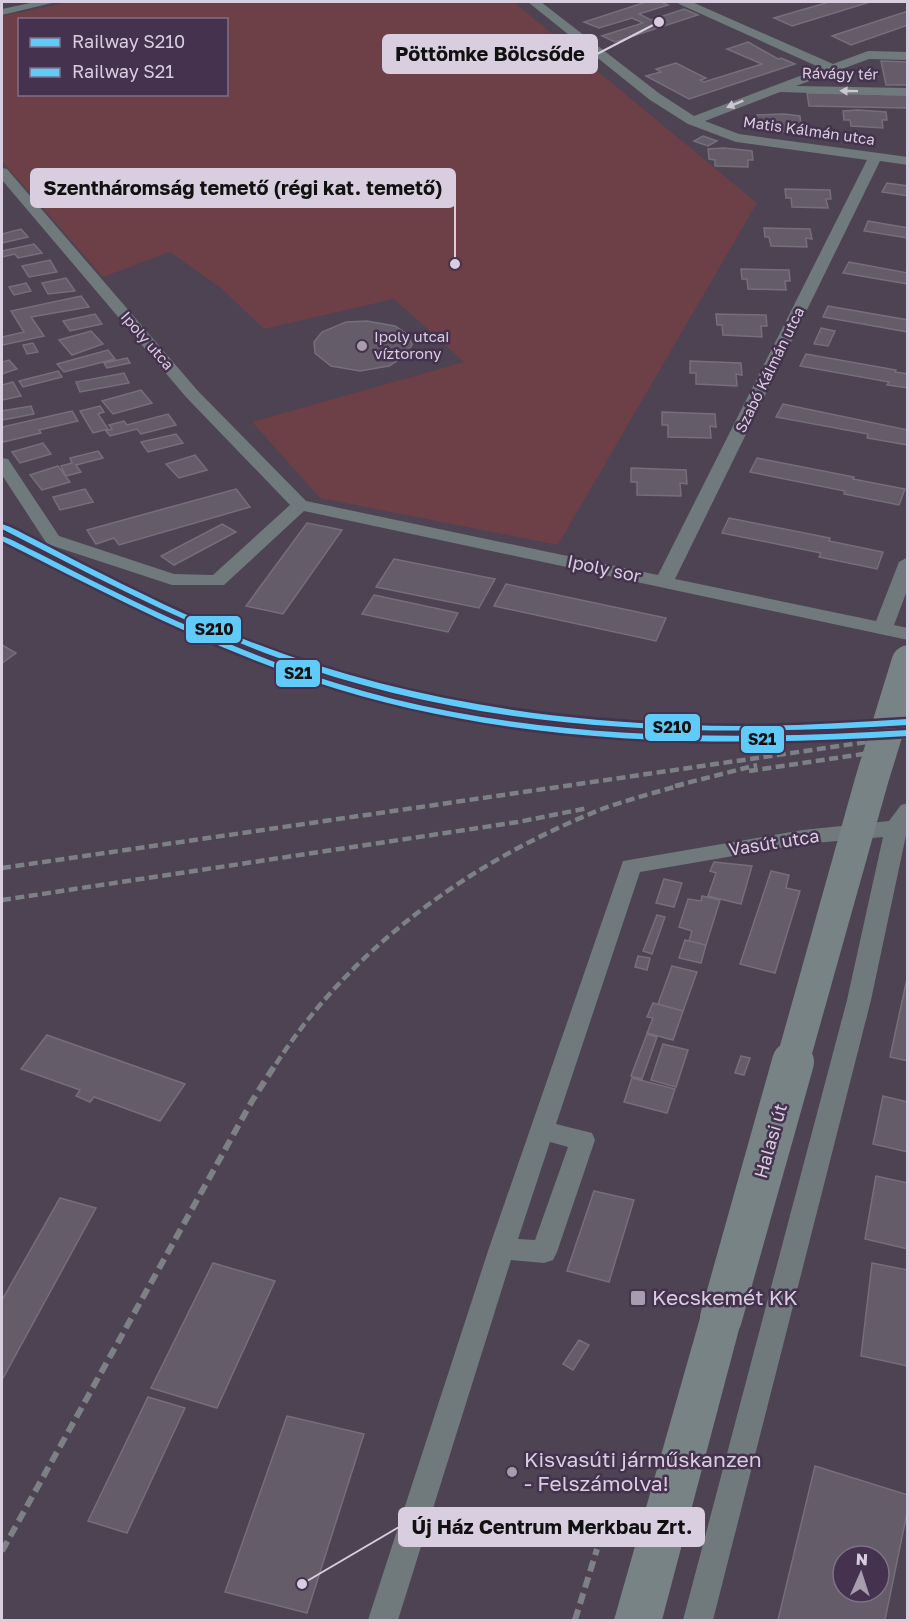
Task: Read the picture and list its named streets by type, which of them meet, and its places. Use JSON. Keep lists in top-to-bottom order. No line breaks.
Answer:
{"streets":{"main road":["Halasi út"],"street":["Rávágy tér","Matis Kálmán utca","Ipoly utca","Szabó Kálmán utca","Ipoly sor","Vasút utca"]},"crossings":[["Matis Kálmán utca","Szabó Kálmán utca"],["Ipoly utca","Ipoly sor"],["Szabó Kálmán utca","Ipoly sor"]],"places":{"other":["Pöttömke Bölcsőde","Szentháromság temető (régi kat. temető)","Ipoly utcai víztorony","Kisvasúti járműskanzen - Felszámolva!","Új Ház Centrum Merkbau Zrt."],"transit":["Kecskemét KK"]},"lines":["rail line S210","rail line S21"],"legend":["Railway S210","Railway S21"],"north":"top"}
